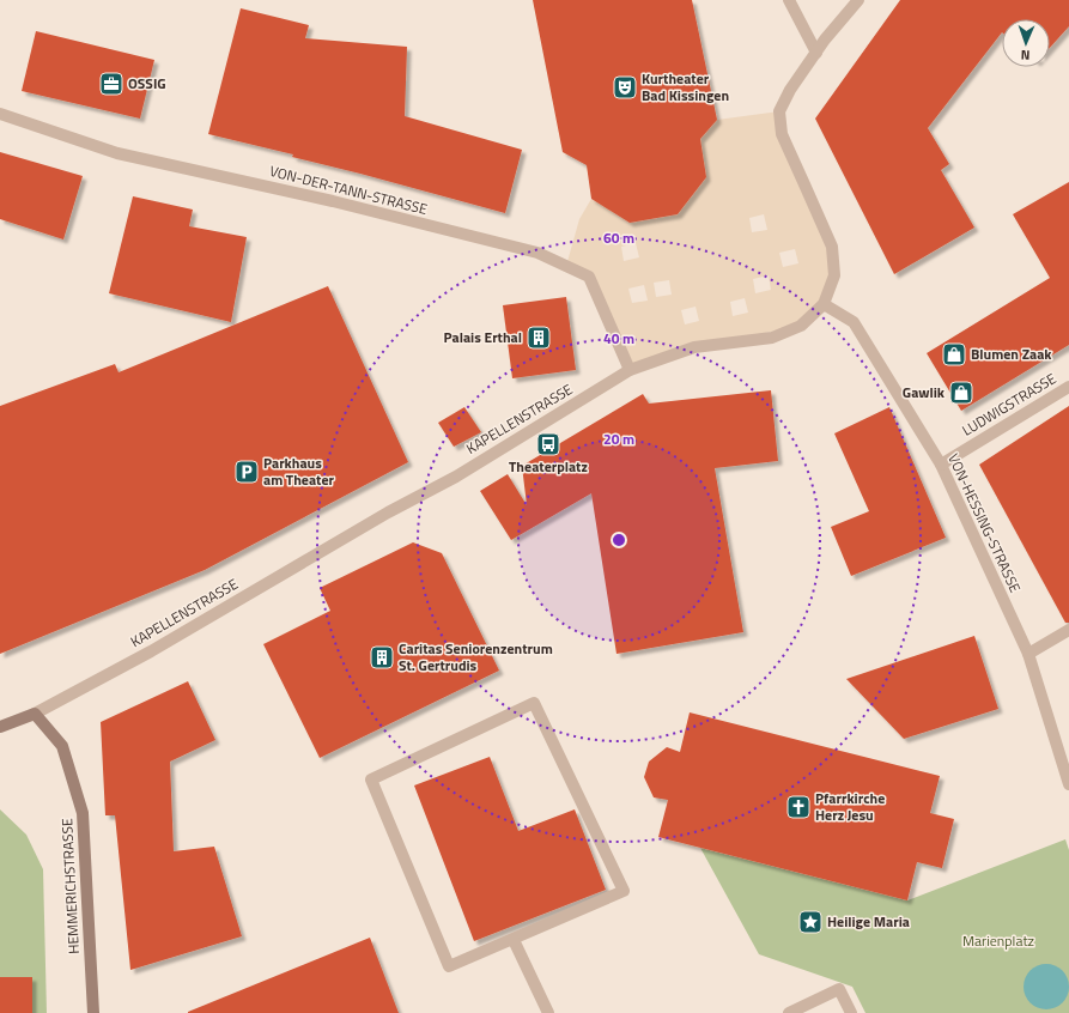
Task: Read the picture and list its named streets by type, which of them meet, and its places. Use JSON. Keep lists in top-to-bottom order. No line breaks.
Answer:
{"streets":{"street":["VON-DER-TANN-STRASSE","LUDWIGSTRASSE","KAPELLENSTRASSE","VON-HESSING-STRASSE","HEMMERICHSTRASSE"]},"crossings":[["VON-DER-TANN-STRASSE","KAPELLENSTRASSE"],["LUDWIGSTRASSE","VON-HESSING-STRASSE"],["KAPELLENSTRASSE","VON-HESSING-STRASSE"],["KAPELLENSTRASSE","HEMMERICHSTRASSE"]],"parks":["Marienplatz"],"places":{"office":["OSSIG"],"theatre":["Kurtheater Bad Kissingen"],"building":["Palais Erthal","Caritas Seniorenzentrum St. Gertrudis"],"shop":["Blumen Zaak","Gawlik"],"bus stop":["Theaterplatz"],"parking":["Parkhaus am Theater"],"church":["Pfarrkirche Herz Jesu"],"place":["Heilige Maria"]},"north":"bottom","rings":["60 m","40 m","20 m"]}
